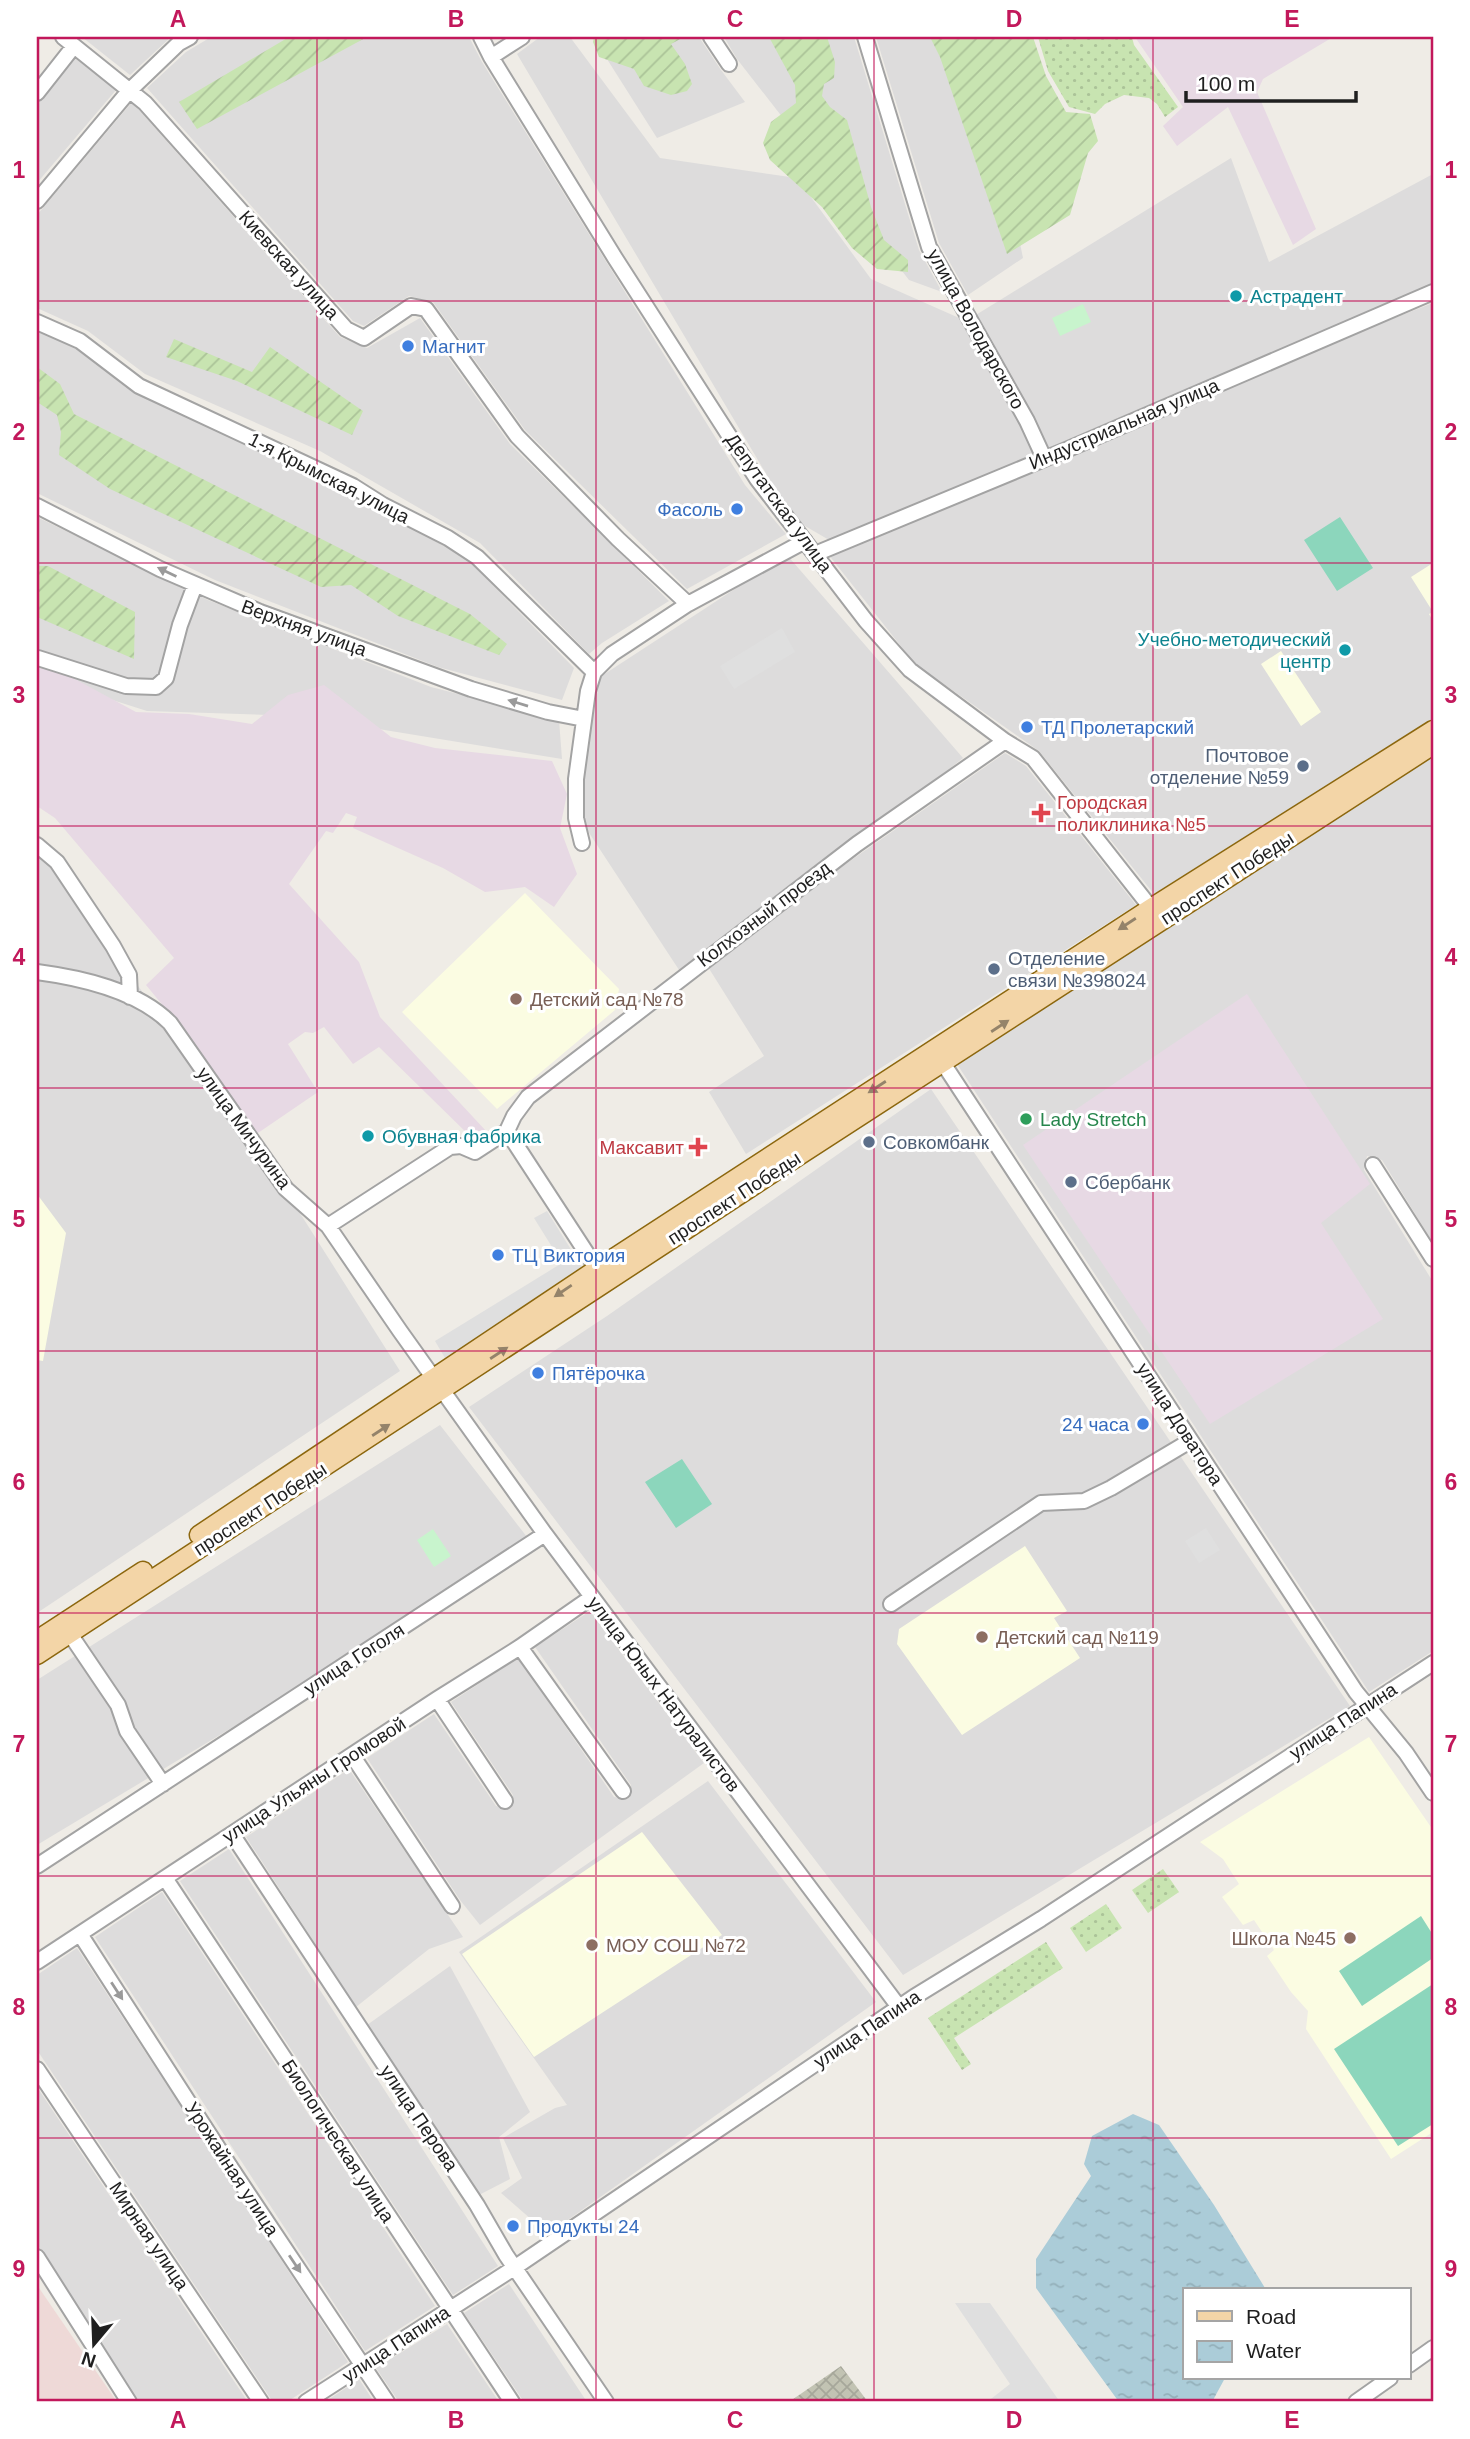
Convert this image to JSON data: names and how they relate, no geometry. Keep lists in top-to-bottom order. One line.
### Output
{"streets":{"main road":["проспект Победы"],"street":["Киевская улица","улица Володарского","Индустриальная улица","1-я Крымская улица","Депутатская улица","Верхняя улица","Колхозный проезд","улица Мичурина","улица Доватора","улица Гоголя","улица Юных Натуралистов","улица Папина","улица Ульяны Громовой","улица Перова","Биологическая улица","Урожайная улица","Мирная улица"]},"crossings":[["улица Володарского","Индустриальная улица"],["Индустриальная улица","Депутатская улица"],["Депутатская улица","проспект Победы"],["Депутатская улица","Колхозный проезд"],["проспект Победы","улица Мичурина"],["проспект Победы","улица Доватора"],["проспект Победы","улица Юных Натуралистов"],["Колхозный проезд","улица Мичурина"],["улица Мичурина","улица Юных Натуралистов"],["улица Доватора","улица Папина"],["улица Гоголя","улица Юных Натуралистов"],["улица Юных Натуралистов","улица Папина"],["улица Юных Натуралистов","улица Ульяны Громовой"],["улица Папина","улица Перова"],["улица Папина","Биологическая улица"],["улица Папина","Урожайная улица"],["улица Ульяны Громовой","улица Перова"],["улица Ульяны Громовой","Биологическая улица"],["улица Ульяны Громовой","Урожайная улица"]],"one_way":["Верхняя улица","Урожайная улица"],"places":{"other":["Астрадент","Магнит","Фасоль","Учебно-методический центр","ТД Пролетарский","Почтовое отделение №59","Отделение связи №398024","Детский сад №78","Lady Stretch","Обувная фабрика","Совкомбанк","Сбербанк","ТЦ Виктория","Пятёрочка","24 часа","Детский сад №119","Школа №45","МОУ СОШ №72","Продукты 24"],"health":["Городская поликлиника №5","Максавит"]},"legend":["Road","Water"],"scale_bar":"100 m","north":"bottom","grid":{"columns":["A","B","C","D","E"],"rows":["1","2","3","4","5","6","7","8","9"]}}
